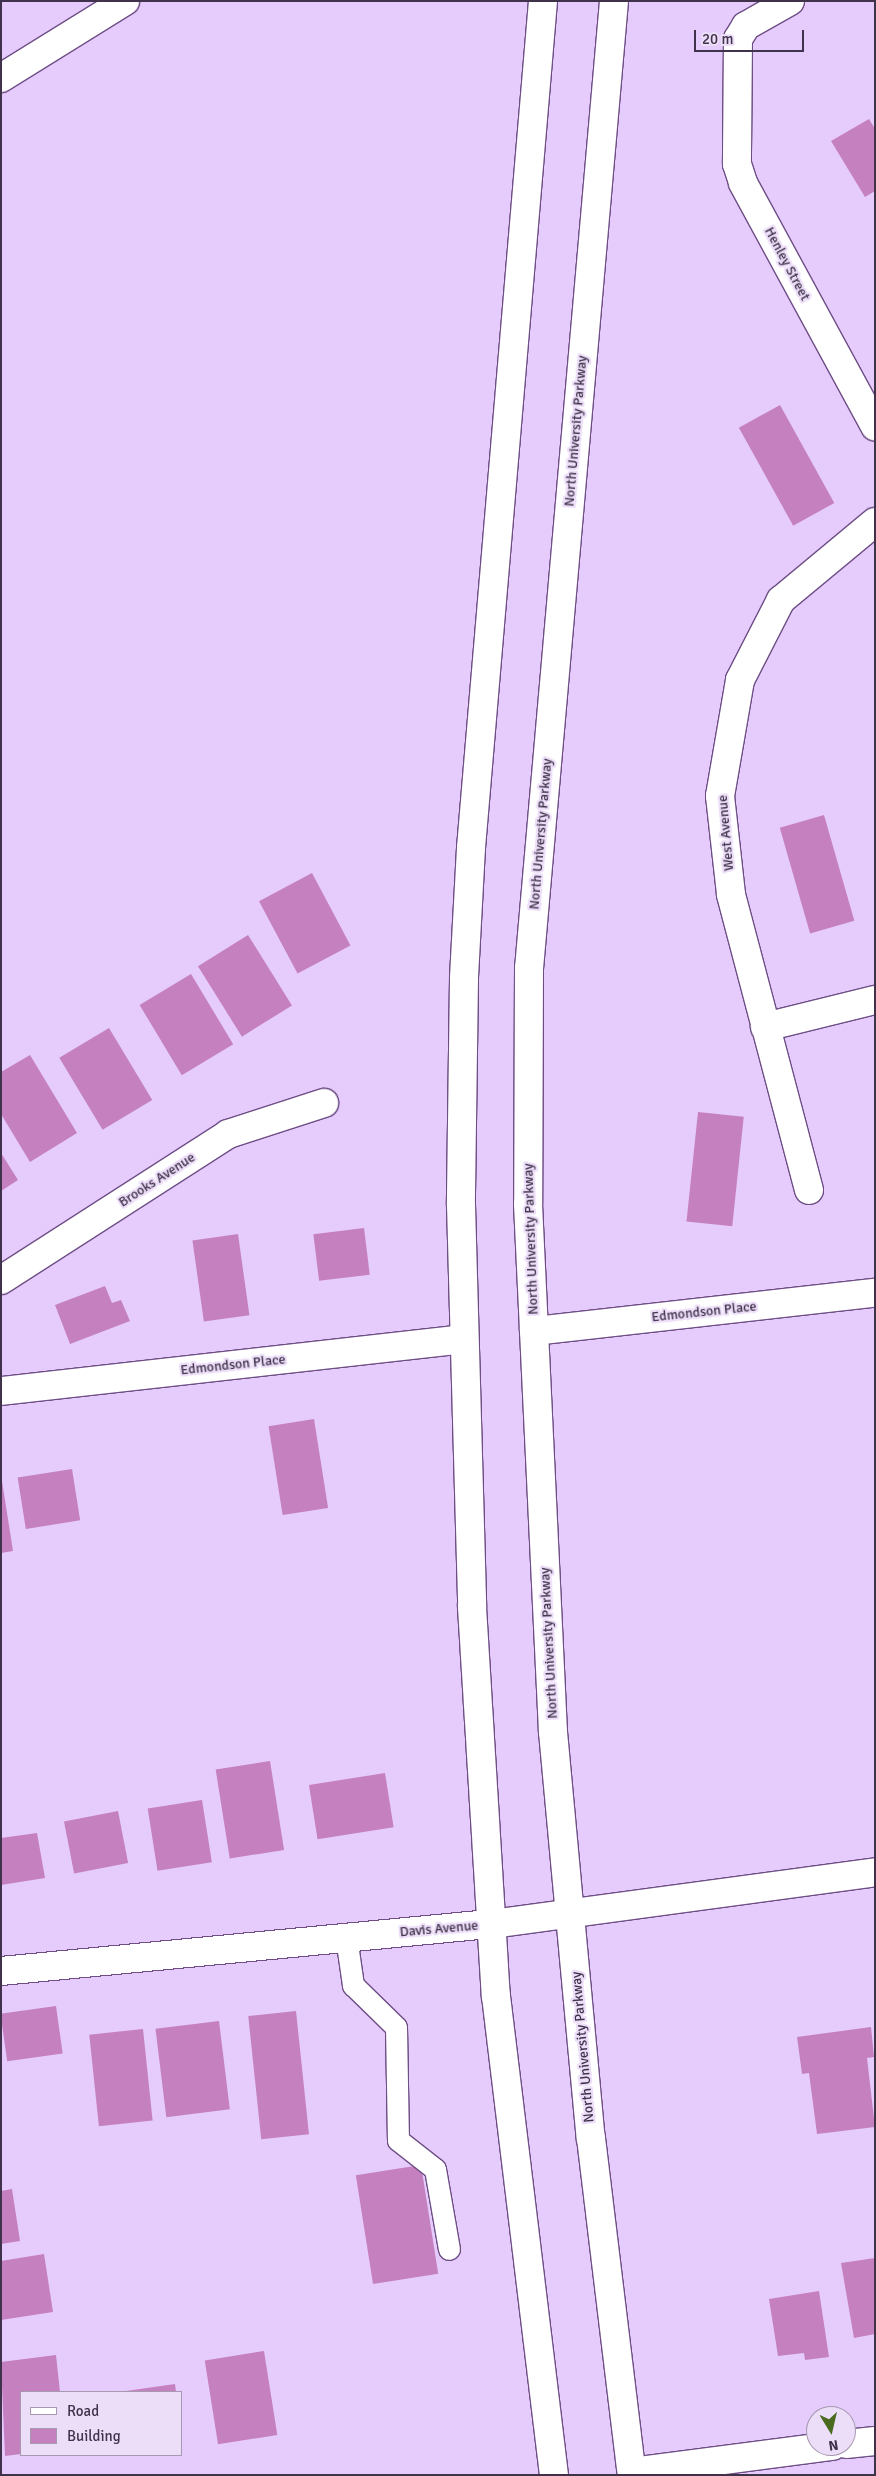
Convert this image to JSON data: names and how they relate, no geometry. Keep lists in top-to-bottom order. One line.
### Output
{"streets":{"main road":["Henley Street","North University Parkway","West Avenue","Brooks Avenue","Edmondson Place","Davis Avenue"]},"crossings":[["North University Parkway","Edmondson Place"],["North University Parkway","Davis Avenue"]],"legend":["Road","Building"],"scale_bar":"20 m","north":"bottom"}
